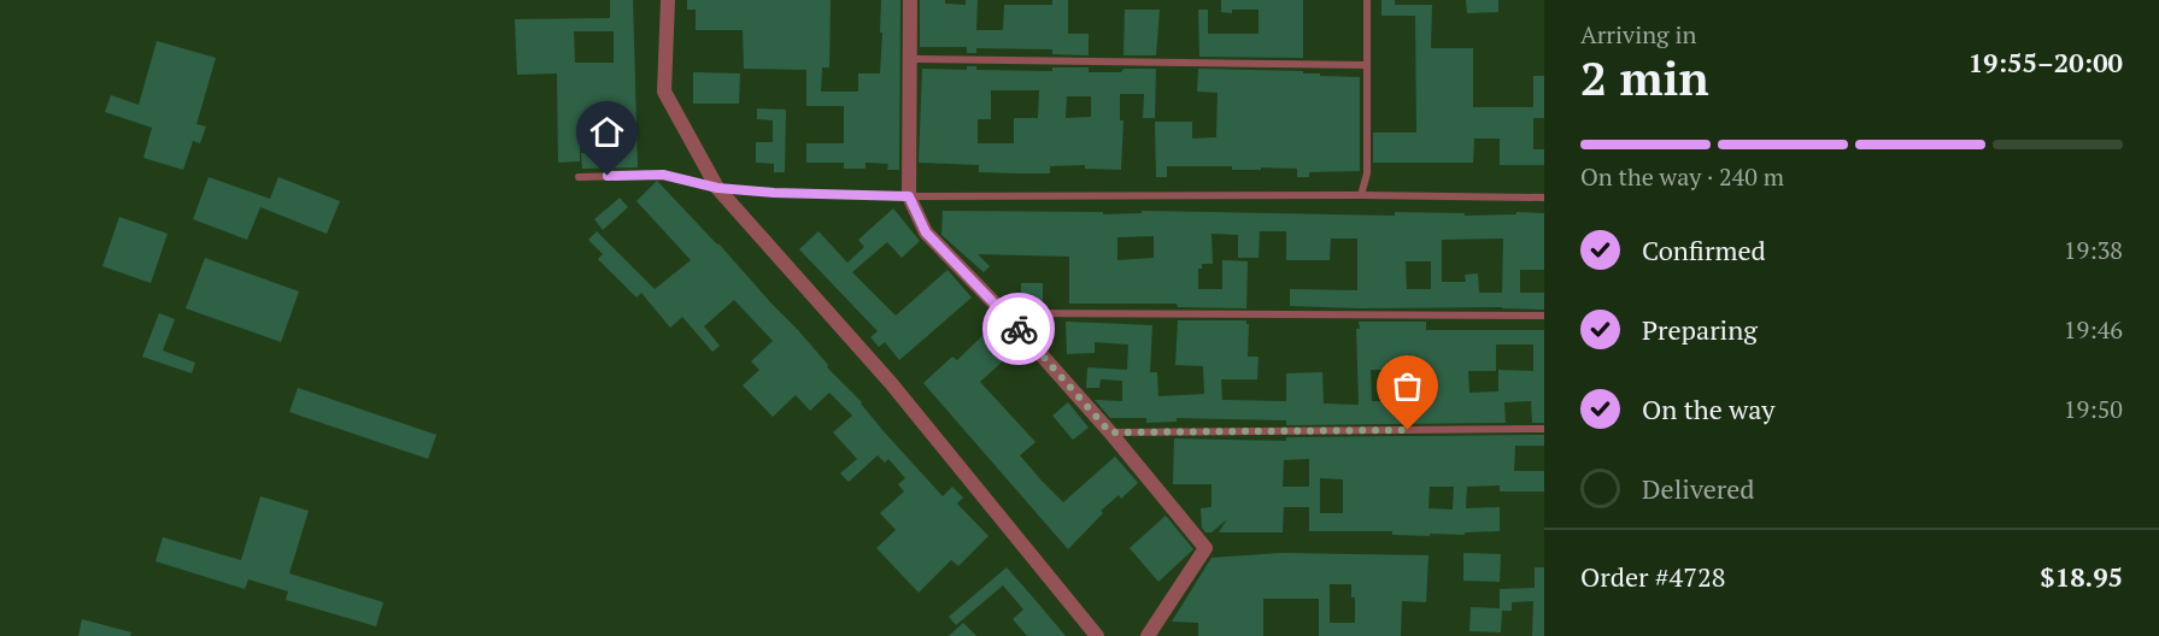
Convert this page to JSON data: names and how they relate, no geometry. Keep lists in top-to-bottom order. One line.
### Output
{"page":{"heading":["2 min","Arriving in","19:55–20:00"],"panel":["Order #4728","$18.95"],"bar":"On the way · 240 m","list":[["Confirmed","19:38"],["Preparing","19:46"],["On the way","19:50"],"Delivered"]}}
